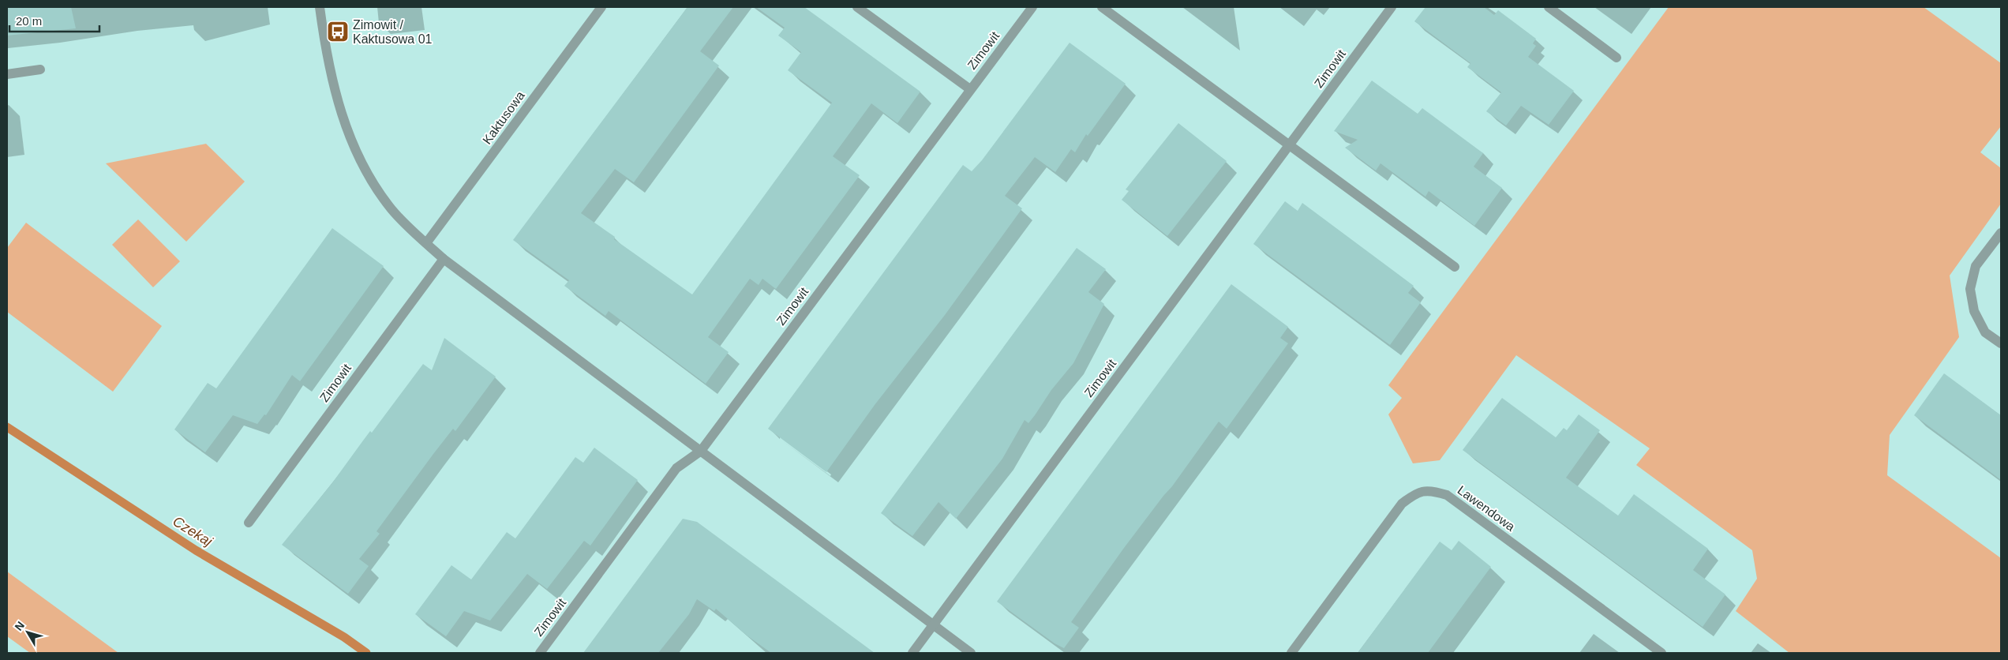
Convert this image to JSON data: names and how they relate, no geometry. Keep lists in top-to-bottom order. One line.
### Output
{"streets":{"street":["Zimowit","Kaktusowa","Lawendowa"]},"water":["Czekaj"],"places":{"bus stop":["Zimowit / Kaktusowa 01"]},"scale_bar":"20 m","north":"top left"}
